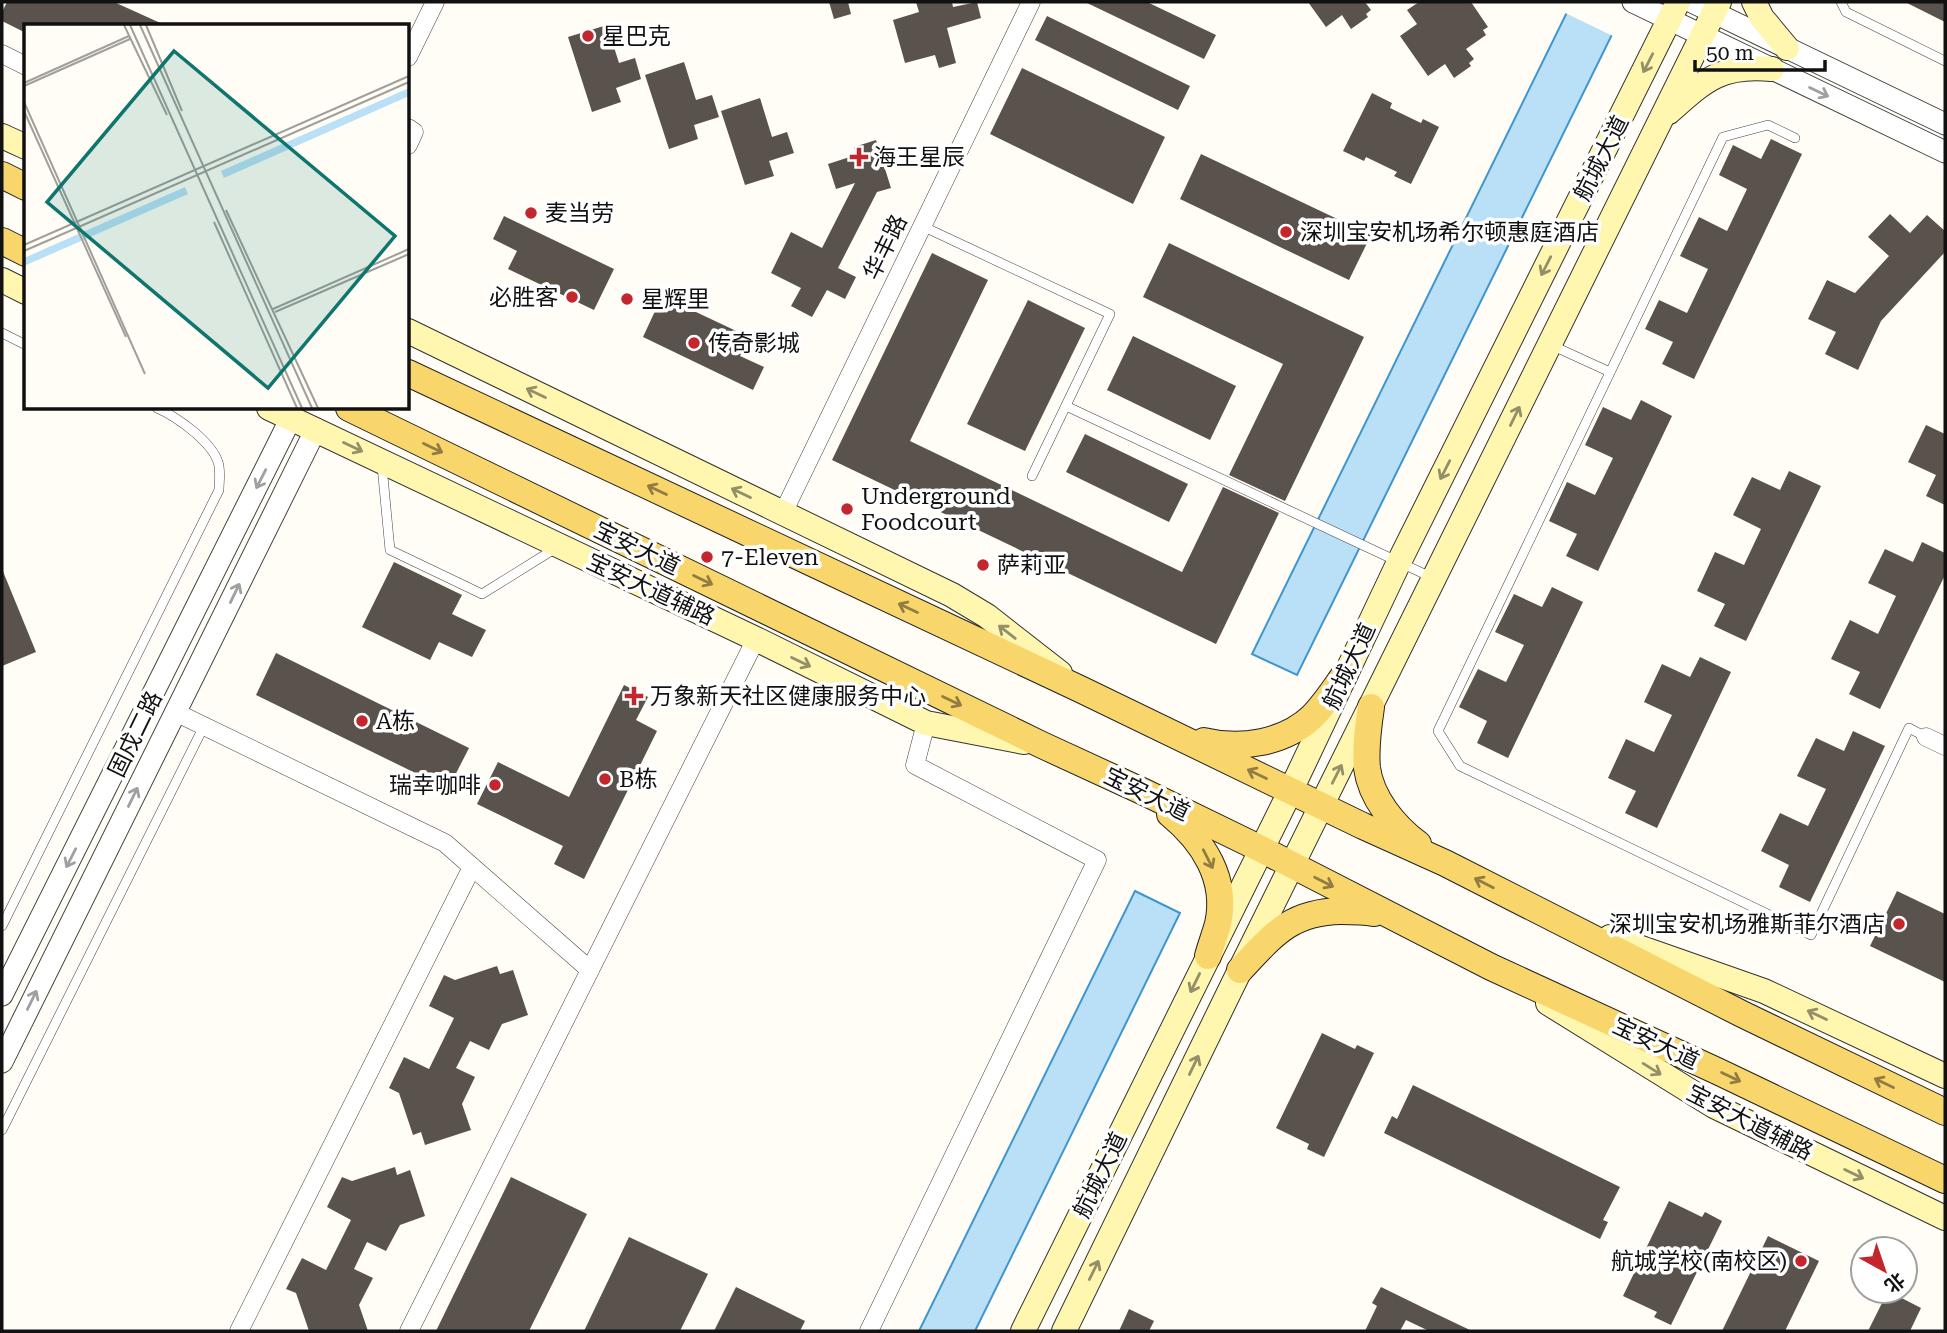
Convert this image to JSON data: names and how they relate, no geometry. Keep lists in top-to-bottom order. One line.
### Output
{"streets":{"main road":["航城大道","宝安大道","宝安大道辅路"],"street":["华丰路","固戍二路"]},"crossings":[["航城大道","宝安大道"],["宝安大道","宝安大道辅路"],["宝安大道辅路","固戍二路"]],"places":{"other":["星巴克","麦当劳","深圳宝安机场希尔顿惠庭酒店","必胜客","星辉里","传奇影城","Underground Foodcourt","7-Eleven","萨莉亚","A栋","B栋","瑞幸咖啡","深圳宝安机场雅斯菲尔酒店","航城学校(南校区)"],"health":["海王星辰","万象新天社区健康服务中心"]},"scale_bar":"50 m","north":"bottom right"}
